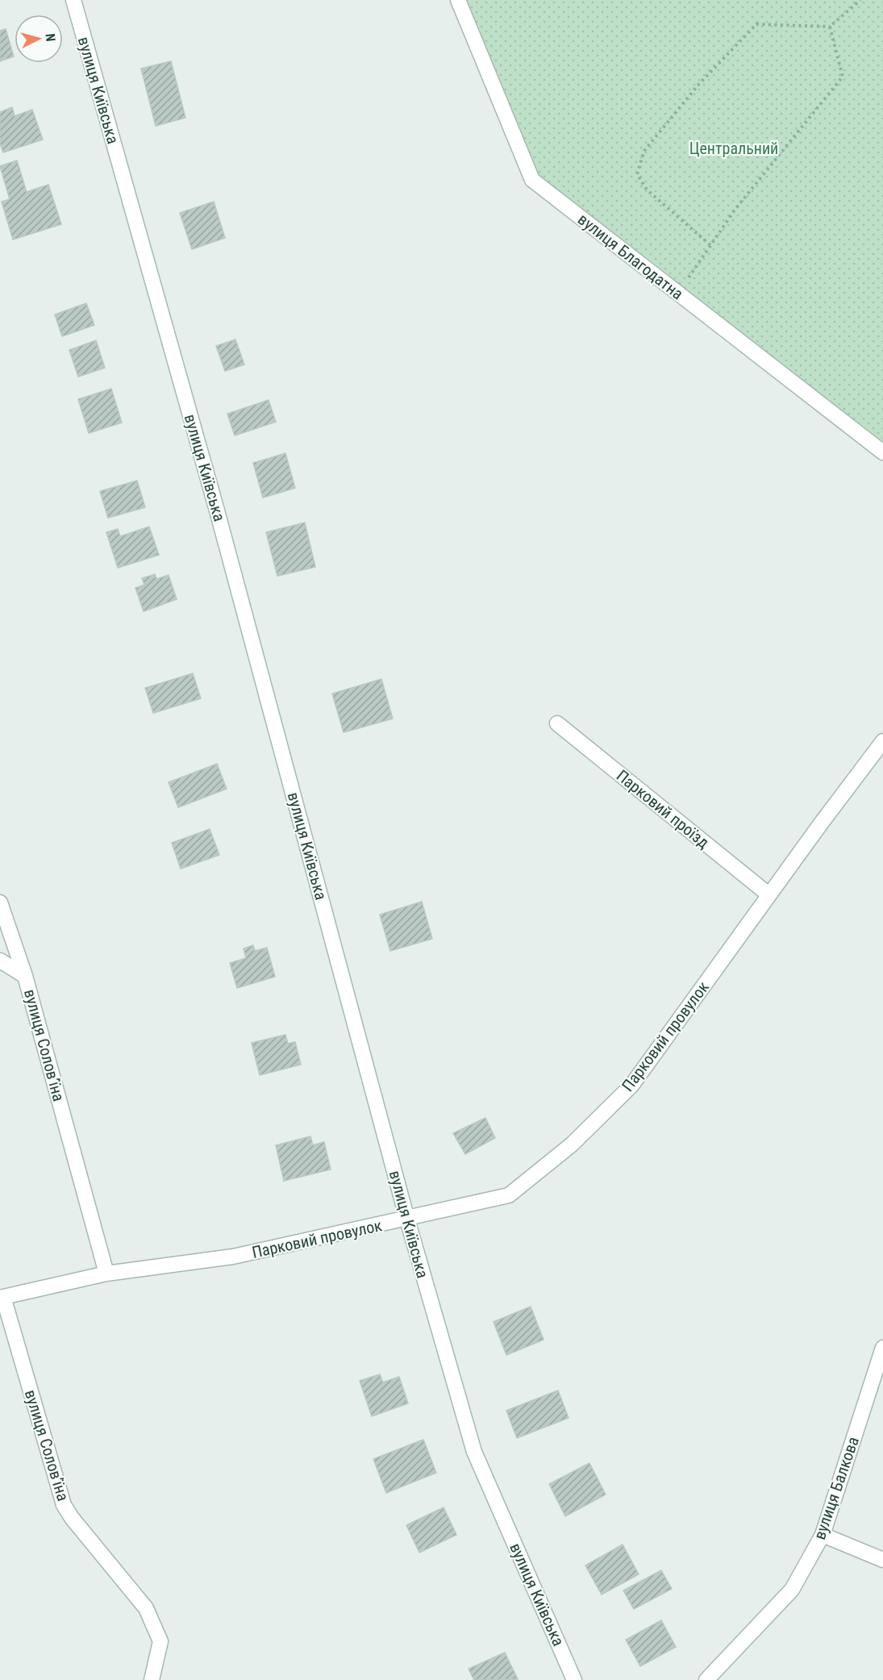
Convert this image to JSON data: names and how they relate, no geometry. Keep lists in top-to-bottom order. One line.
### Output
{"streets":{"street":["вулиця Київська","вулиця Благодатна","Парковий проїзд","Парковий провулок","вулиця Соловʼїна","вулиця Балкова"]},"crossings":[["вулиця Київська","Парковий провулок"],["Парковий проїзд","Парковий провулок"],["Парковий провулок","вулиця Соловʼїна"]],"parks":["Центральний"],"north":"right"}
